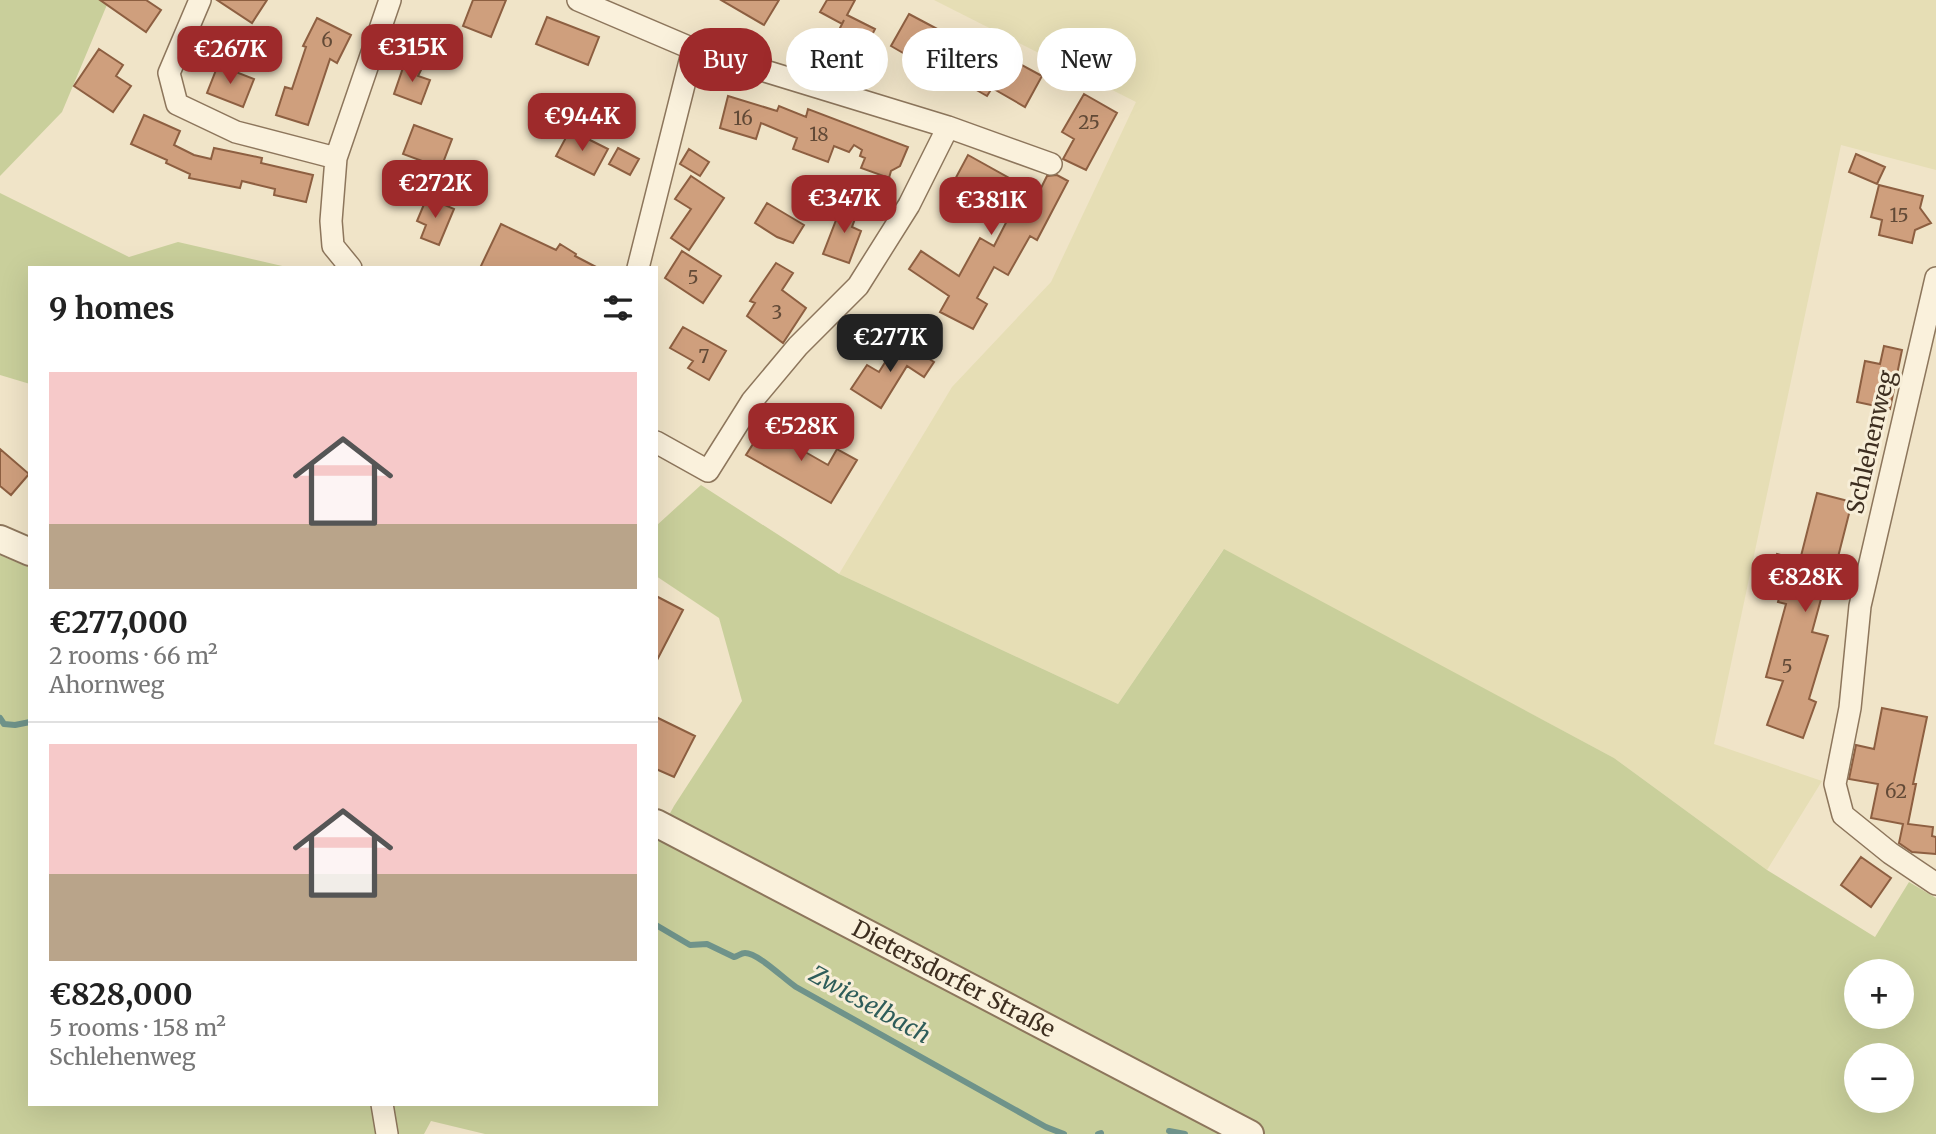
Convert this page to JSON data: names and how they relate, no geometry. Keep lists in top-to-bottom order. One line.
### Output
{"streets":{"street":["Schlehenweg","Dietersdorfer Straße"]},"water":["Zwieselbach"],"house_numbers":["6","16","25","18","15","5","3","7","5","62"],"page":{"price":["€315K","€267K","€944K","€272K","€347K","€381K","€277K","€528K","€828K"],"chip":["Buy","Rent","Filters","New"],"heading":"9 homes","list":[{"name":"€277,000","note":"2 rooms · 66 m² · Ahornweg"},{"name":"€828,000","note":"5 rooms · 158 m² · Schlehenweg"}],"map_buttons":["+","−"]}}
